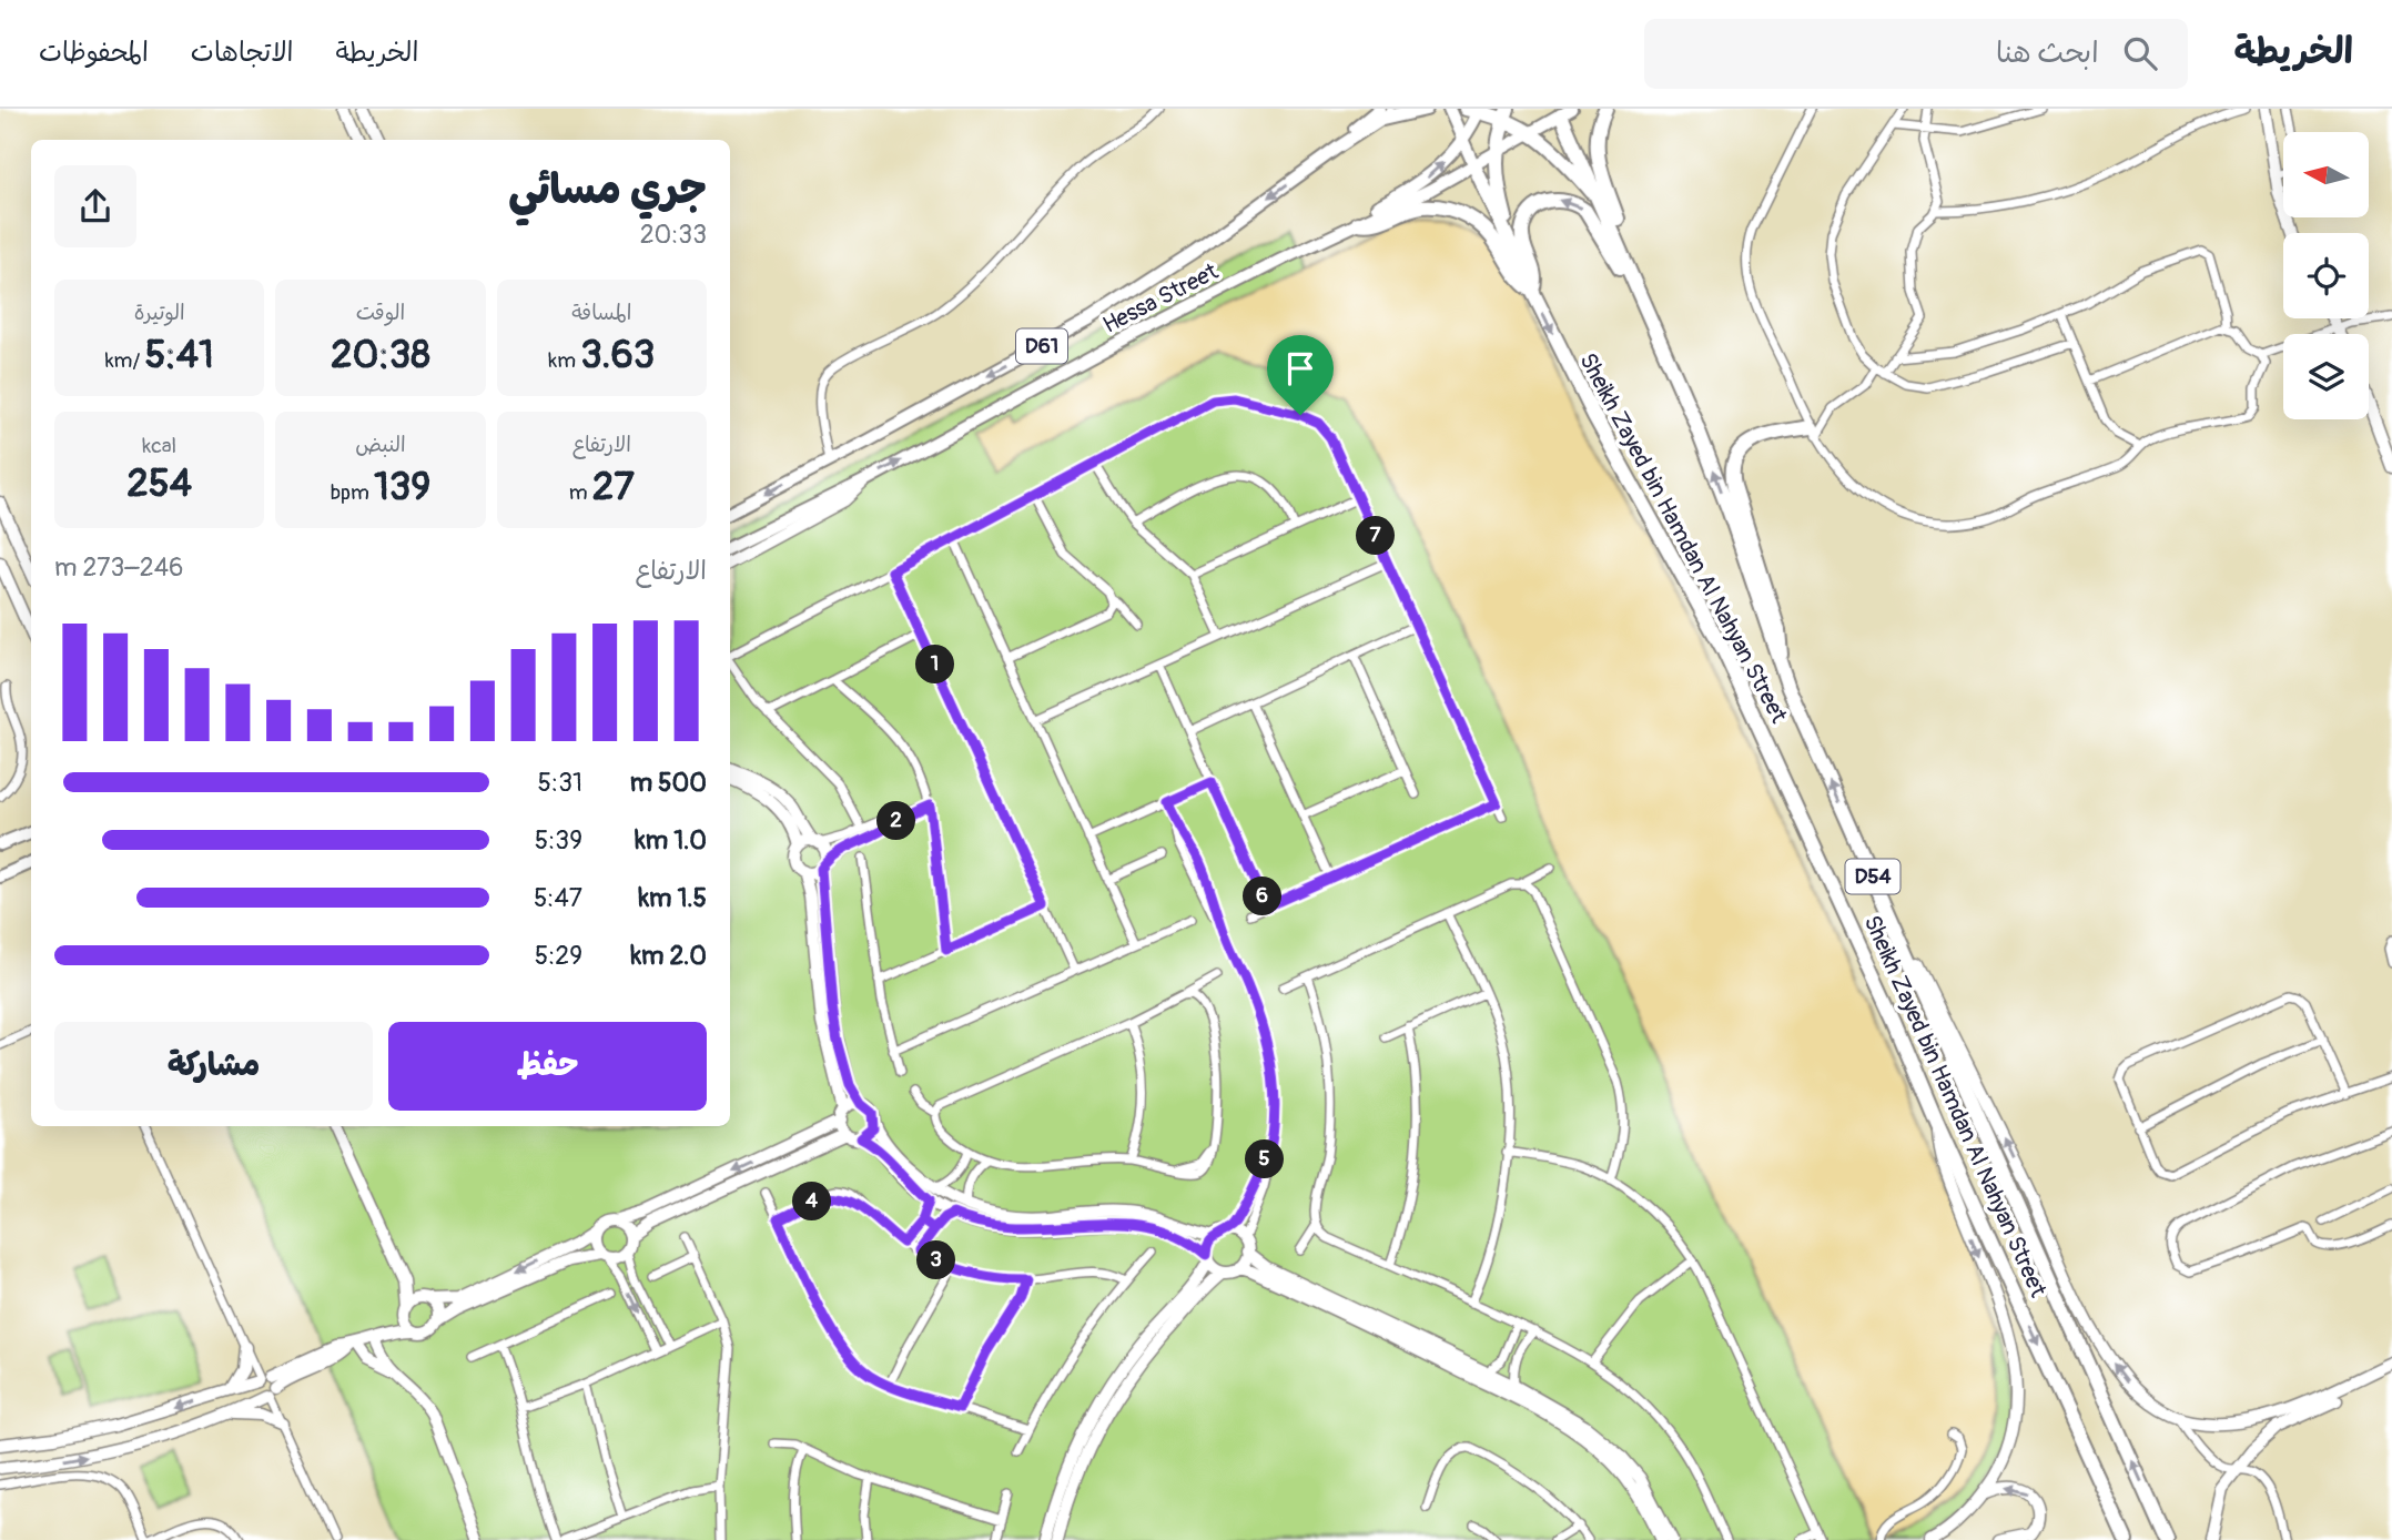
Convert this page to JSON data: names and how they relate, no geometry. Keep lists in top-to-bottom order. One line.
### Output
{"streets":{"highway":["Sheikh Zayed bin Hamdan Al Nahyan Street","D54"],"main road":["Hessa Street","D61"]},"crossings":[["Hessa Street","Sheikh Zayed bin Hamdan Al Nahyan Street"]],"north":"left","page":{"header":"الخريطة","search":"ابحث هنا","nav":["الخريطة","الاتجاهات","المحفوظات"],"heading":["جري مسائي","20:33"],"stats":[["المسافة","3.63 km"],["الوقت","20:38"],["الوتيرة","5:41 /km"],["الارتفاع","27 m"],["النبض","139 bpm"],["kcal","254"]],"pins":["7","1","2","6","5","4","3"],"chart":["الارتفاع","246–273 m"],"list":[{"name":"500 m","note":"5:31"},{"name":"1.0 km","note":"5:39"},{"name":"1.5 km","note":"5:47"},{"name":"2.0 km","note":"5:29"}],"buttons":["حفظ","مشاركة"]}}
